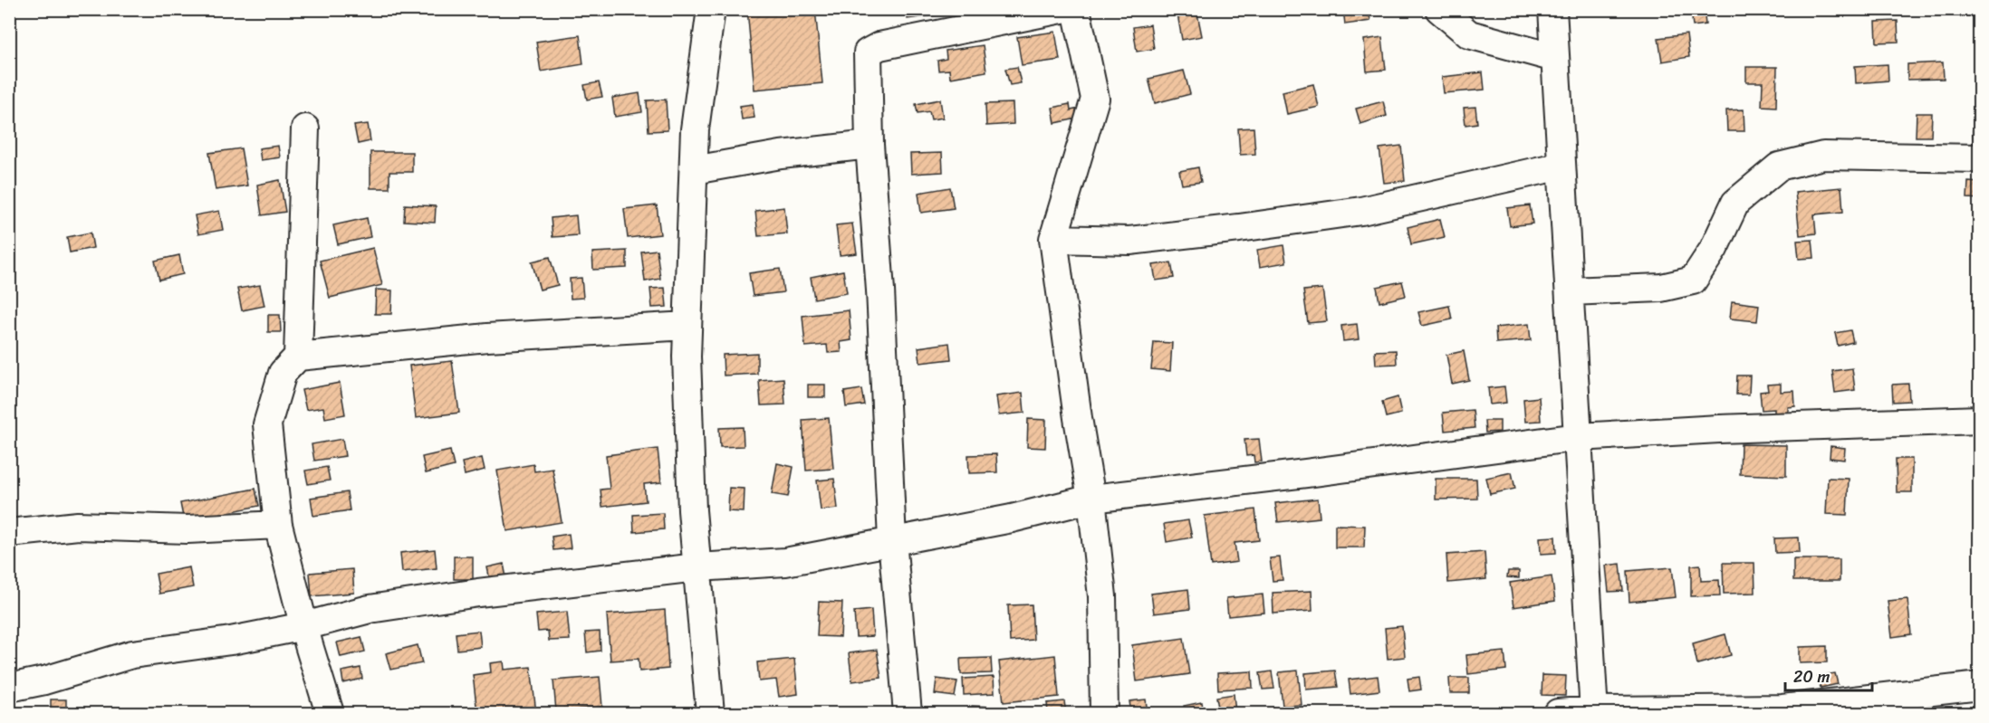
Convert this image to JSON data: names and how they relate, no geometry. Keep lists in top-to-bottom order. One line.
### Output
{"scale_bar":"20 m"}
